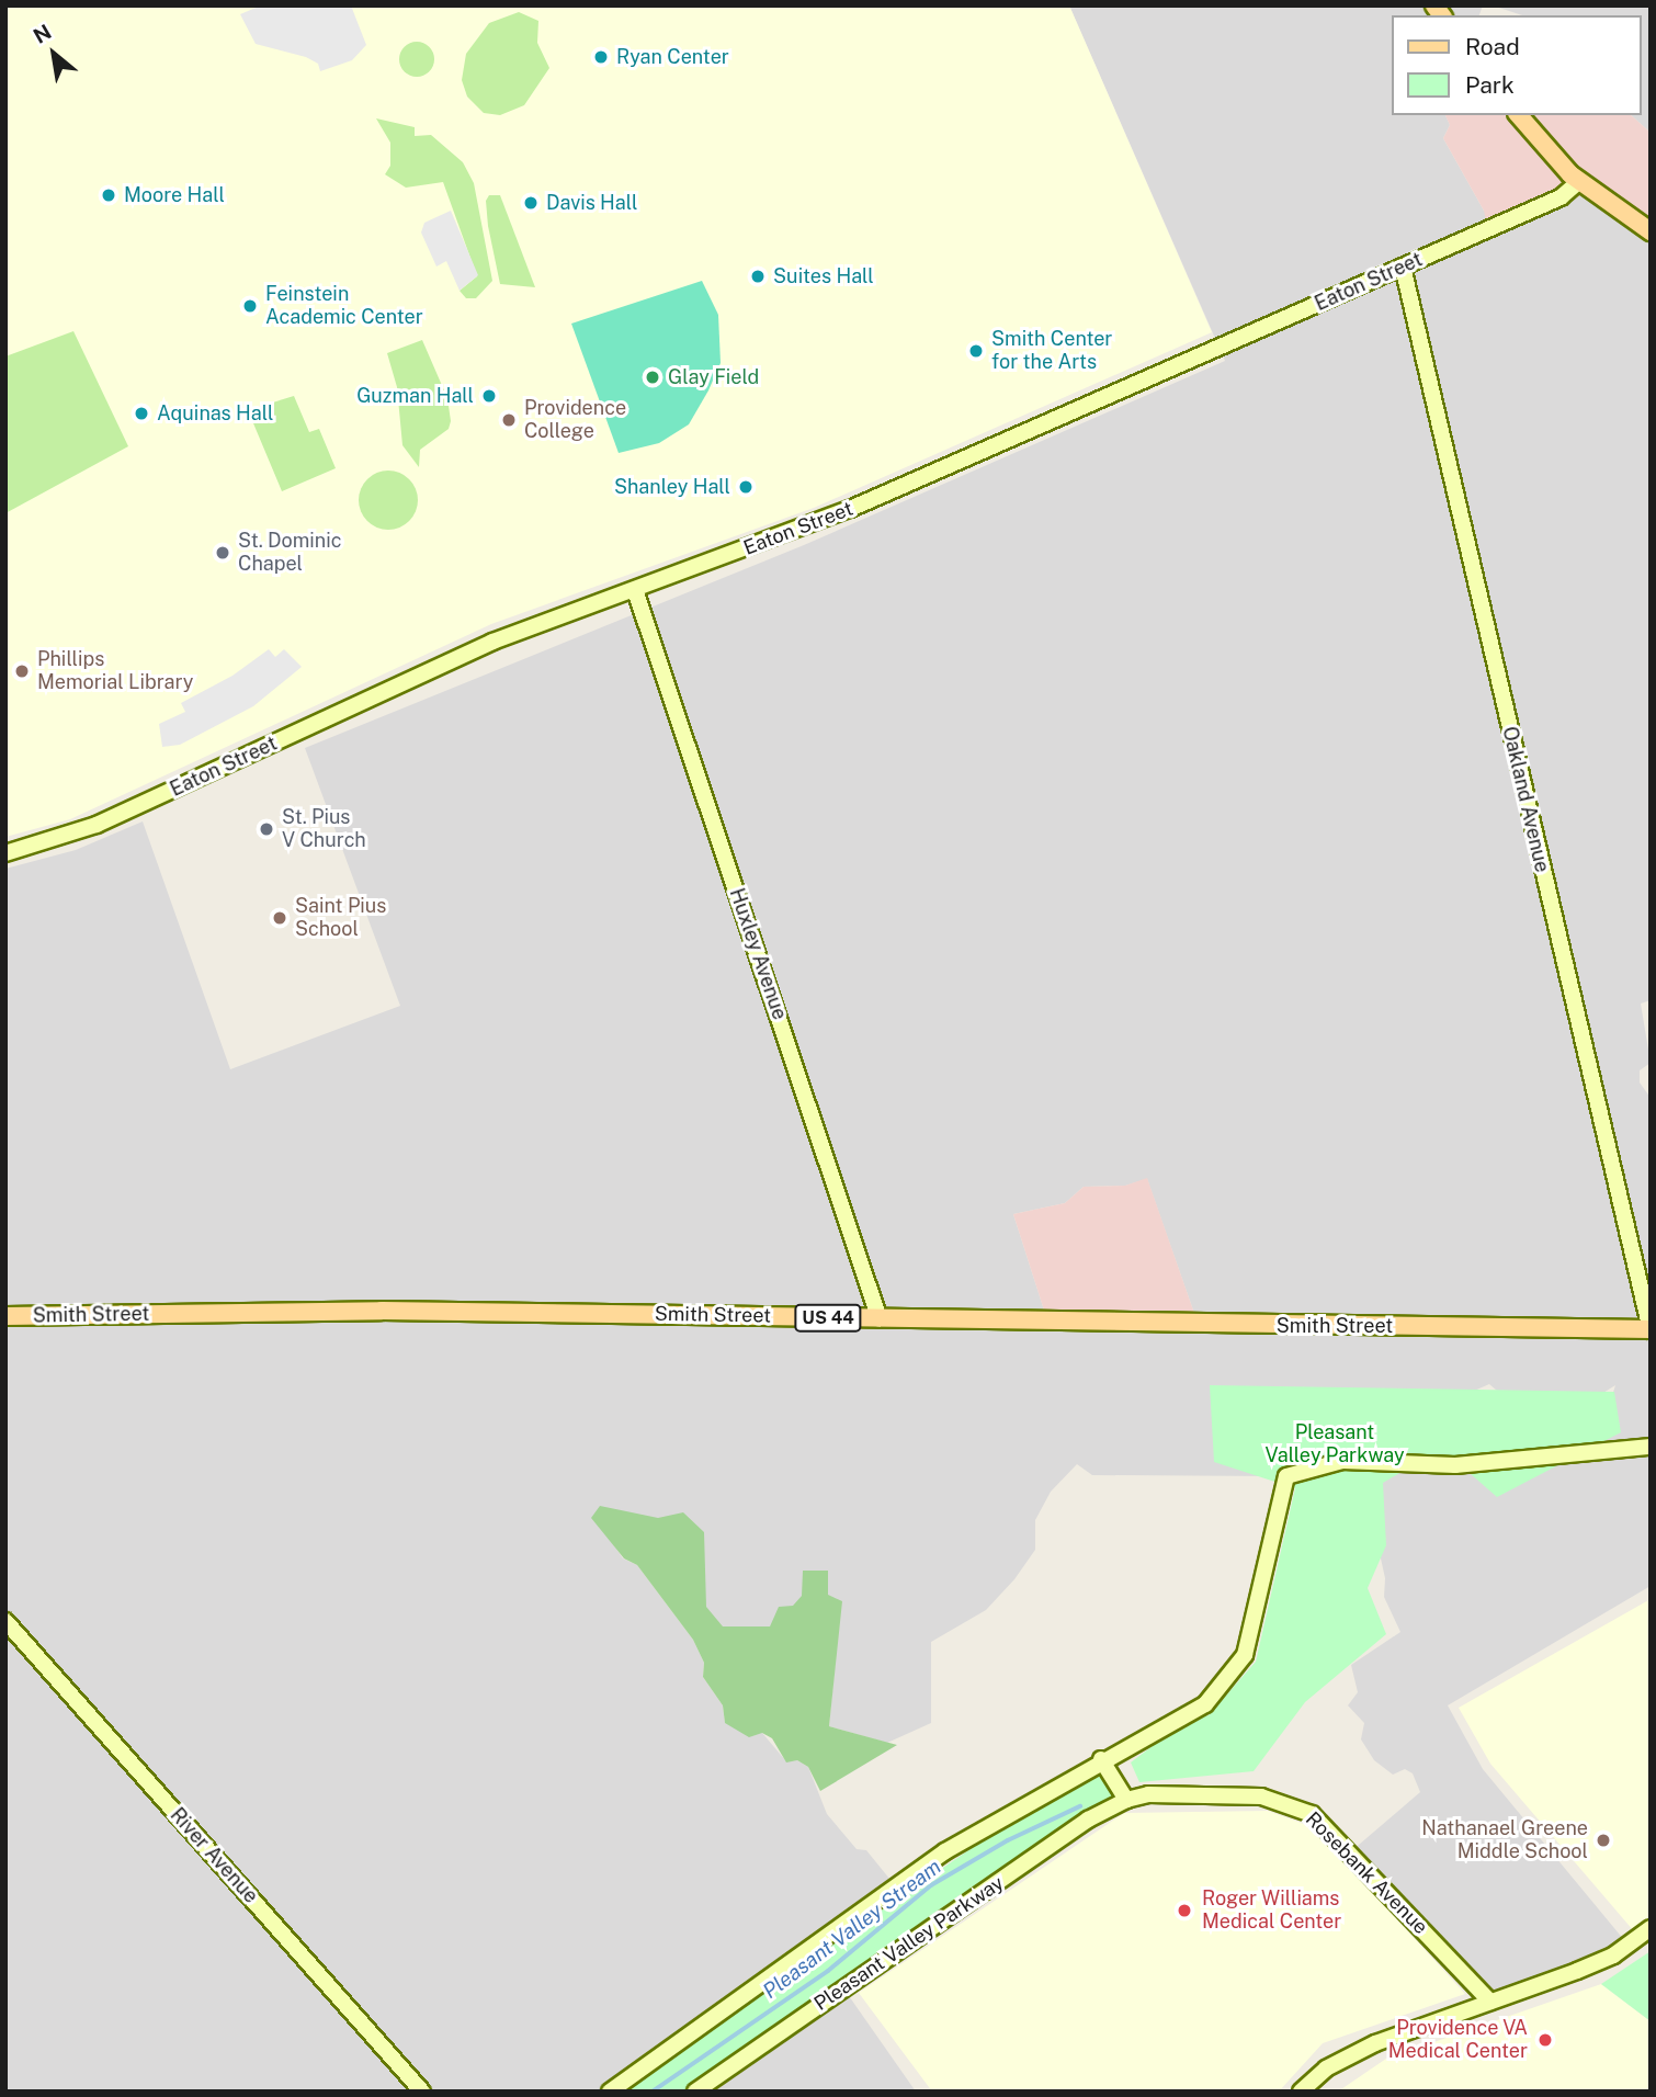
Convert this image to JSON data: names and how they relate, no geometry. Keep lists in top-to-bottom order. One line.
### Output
{"streets":{"main road":["Smith Street","US 44"],"street":["Eaton Street","Oakland Avenue","Huxley Avenue","River Avenue","Rosebank Avenue","Pleasant Valley Parkway"]},"crossings":[["Eaton Street","Oakland Avenue"],["Eaton Street","Huxley Avenue"],["Oakland Avenue","Smith Street"],["Huxley Avenue","Smith Street"],["Rosebank Avenue","Pleasant Valley Parkway"]],"water":["Pleasant Valley Stream"],"parks":["Pleasant Valley Parkway"],"places":["Ryan Center","Moore Hall","Davis Hall","Suites Hall","Feinstein Academic Center","Smith Center for the Arts","Glay Field","Guzman Hall","Aquinas Hall","Providence College","Shanley Hall","St. Dominic Chapel","Phillips Memorial Library","St. Pius V Church","Saint Pius School","Nathanael Greene Middle School","Roger Williams Medical Center","Providence VA Medical Center"],"legend":["Road","Park"],"north":"top left"}
